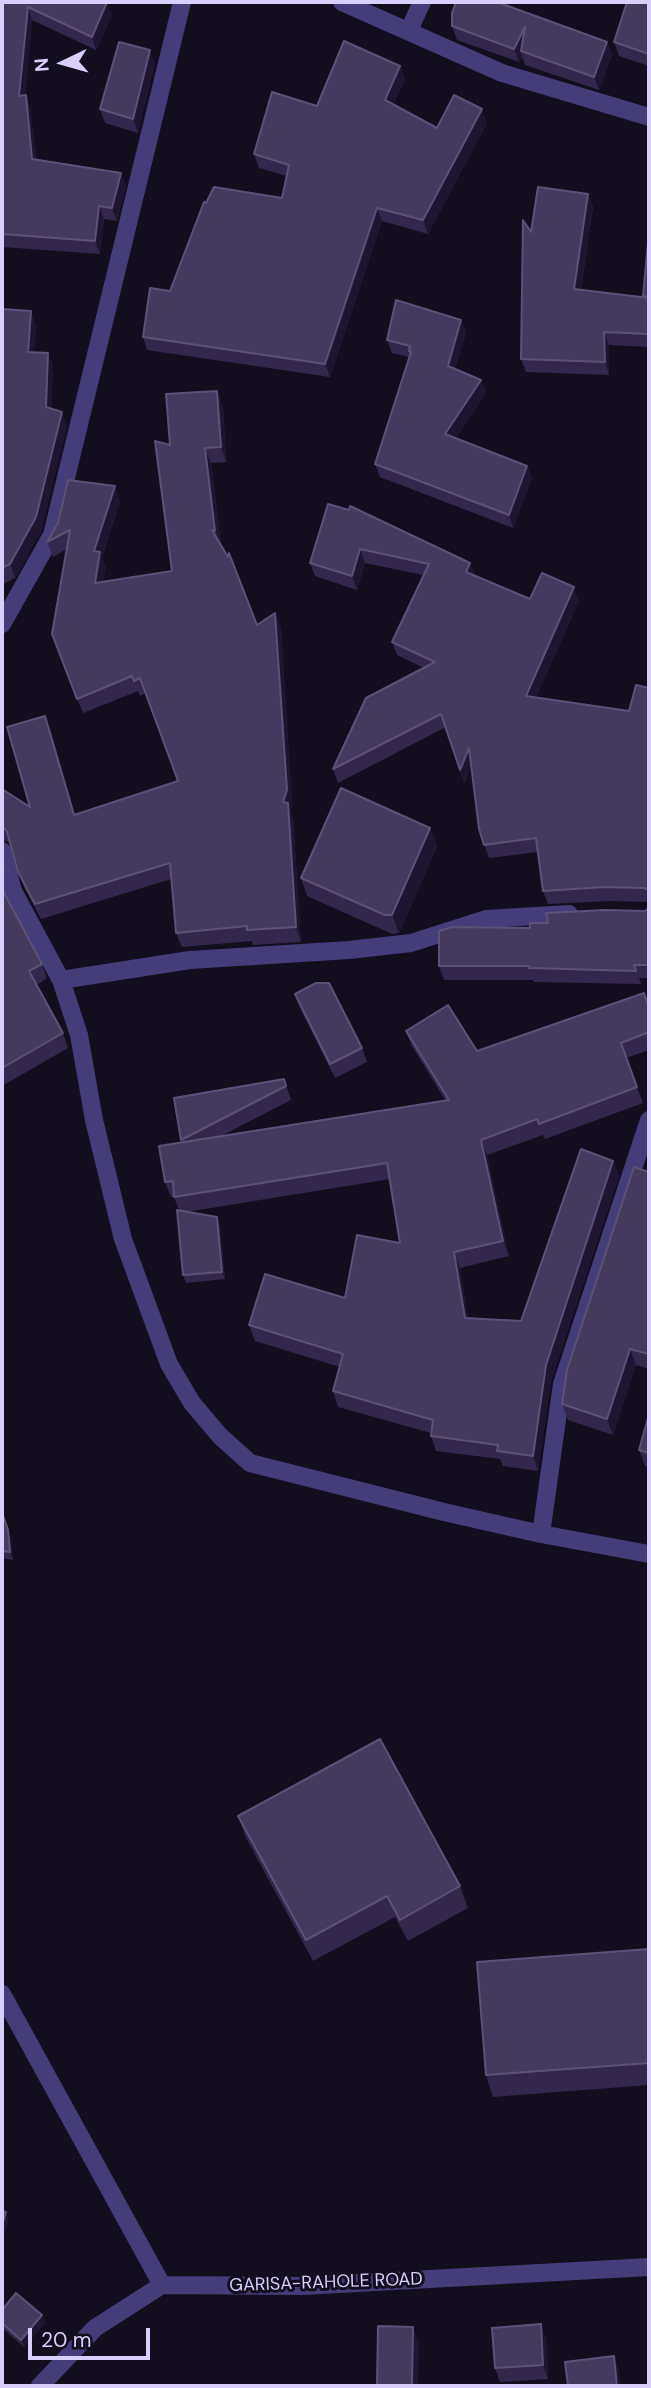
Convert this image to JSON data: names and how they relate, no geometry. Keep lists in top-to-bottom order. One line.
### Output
{"streets":{"street":["GARISA-RAHOLE ROAD"]},"scale_bar":"20 m","north":"left"}
